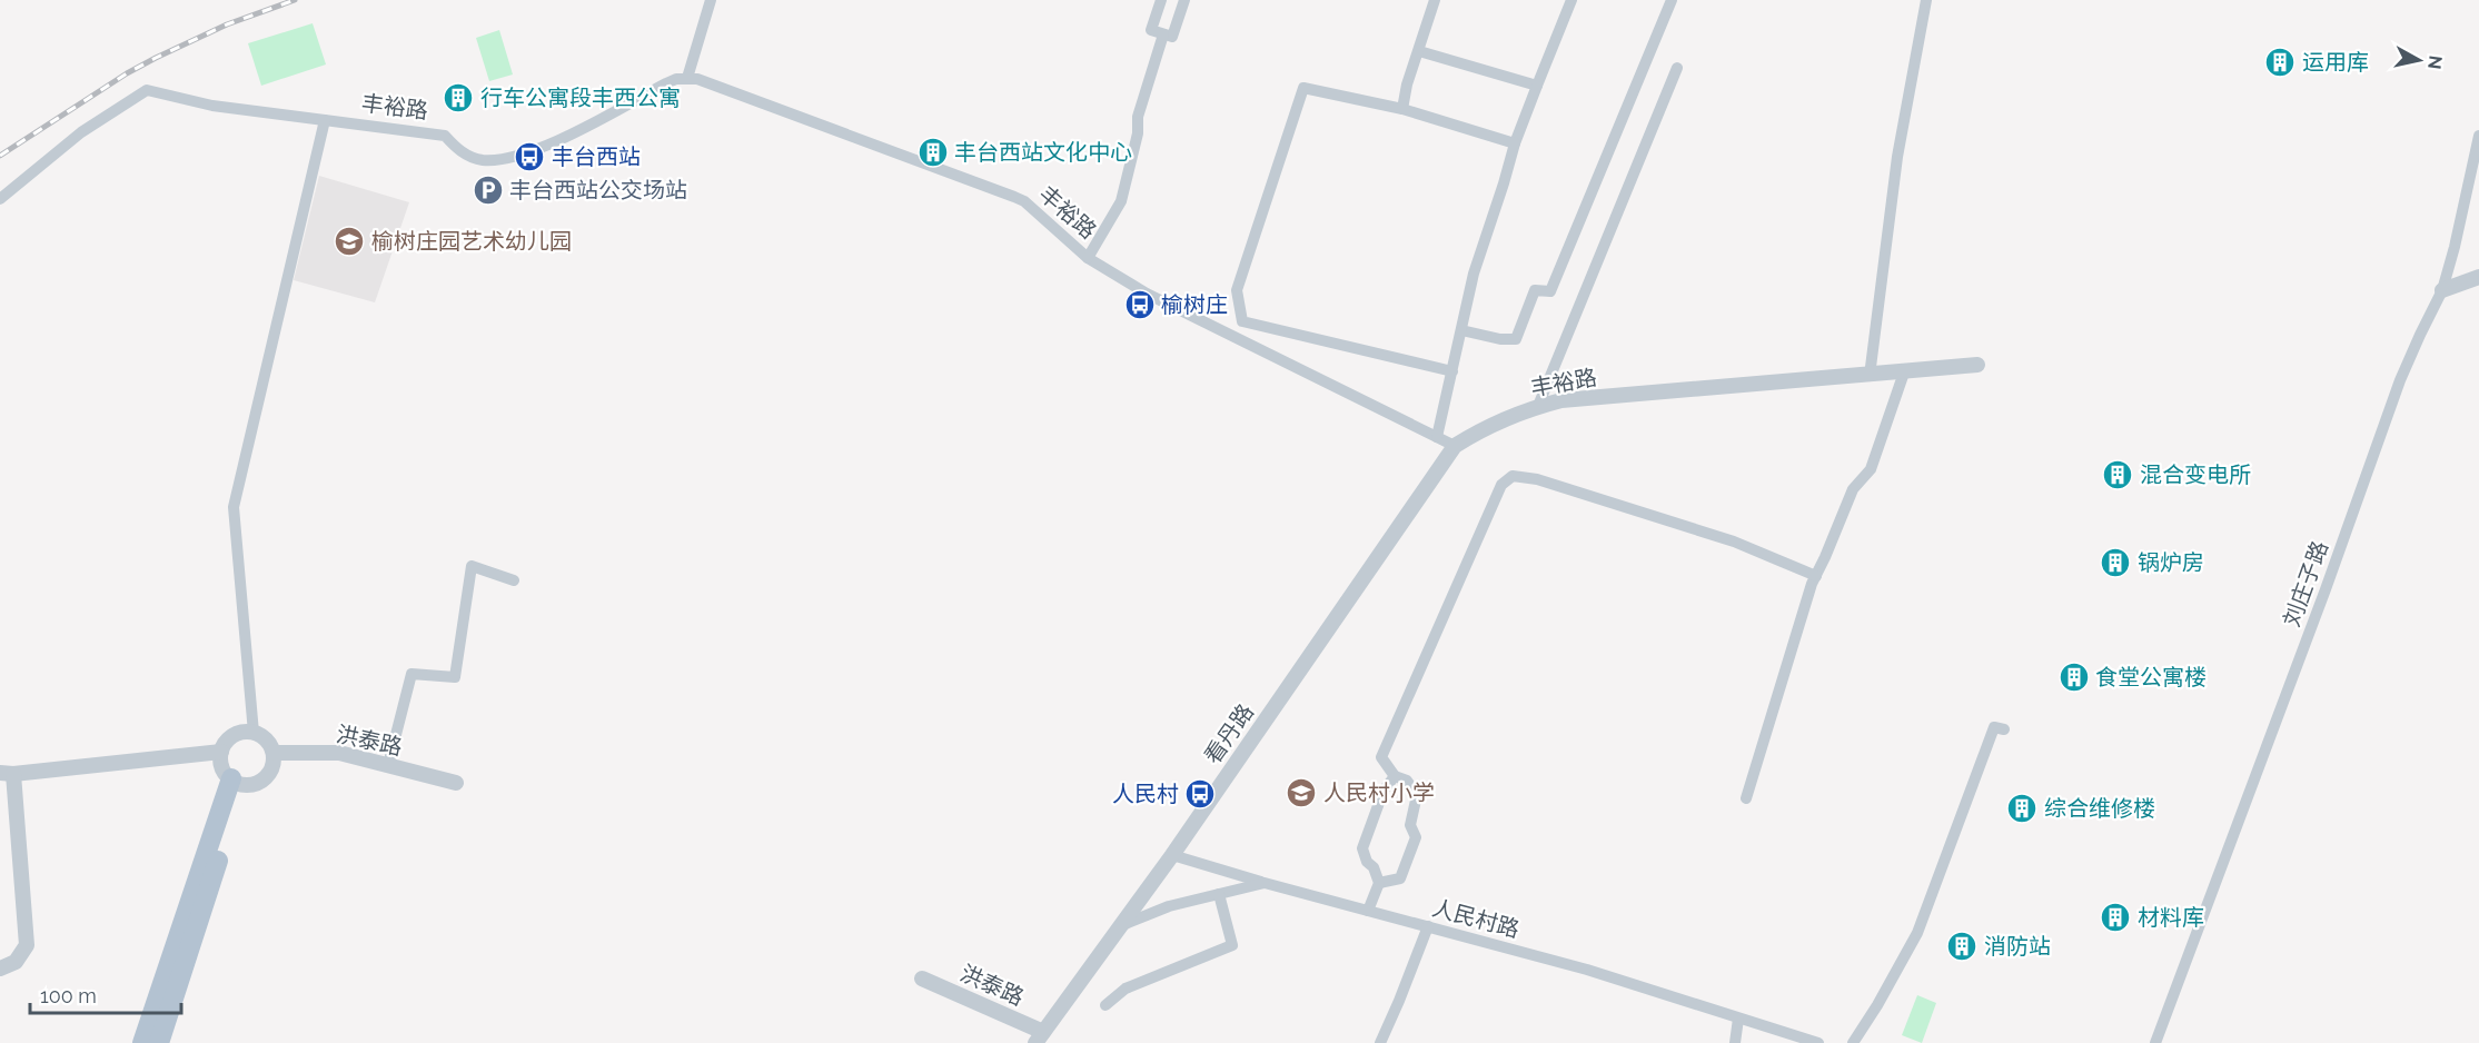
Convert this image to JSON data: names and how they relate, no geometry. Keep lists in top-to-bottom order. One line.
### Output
{"streets":{"street":["丰裕路","刘庄子路","看丹路","洪泰路","人民村路"]},"crossings":[["丰裕路","看丹路"],["看丹路","洪泰路"],["看丹路","人民村路"]],"places":{"building":["运用库","行车公寓段丰西公寓","丰台西站文化中心","混合变电所","锅炉房","食堂公寓楼","综合维修楼","材料库","消防站"],"bus stop":["丰台西站","榆树庄","人民村"],"parking":["丰台西站公交场站"],"school or university":["榆树庄园艺术幼儿园","人民村小学"]},"scale_bar":"100 m","north":"right"}
